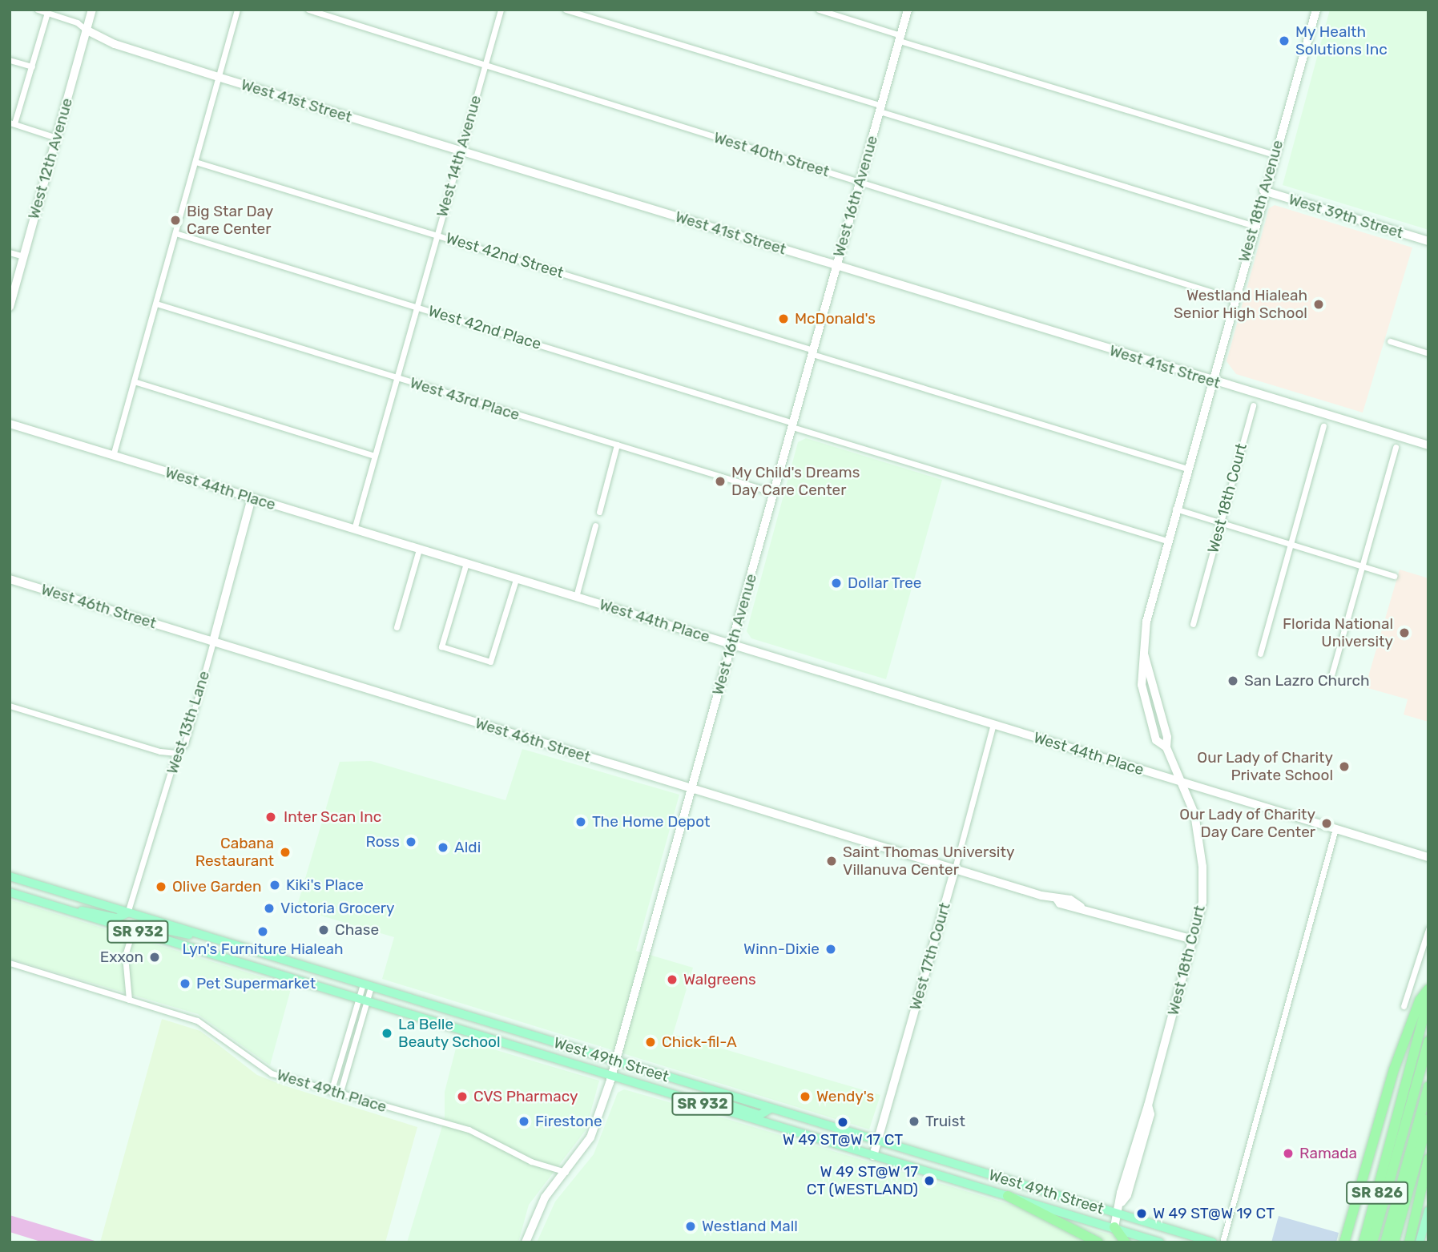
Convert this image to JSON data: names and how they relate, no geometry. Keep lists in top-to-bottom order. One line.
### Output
{"streets":{"highway":["SR 826"],"main road":["SR 932","West 49th Street"],"street":["West 41st Street","West 40th Street","West 14th Avenue","West 12th Avenue","West 16th Avenue","West 18th Avenue","West 39th Street","West 42nd Street","West 42nd Place","West 43rd Place","West 44th Place","West 18th Court","West 46th Street","West 13th Lane","West 17th Court","West 49th Place"]},"crossings":[["West 41st Street","West 14th Avenue"],["West 41st Street","West 12th Avenue"],["West 41st Street","West 16th Avenue"],["West 41st Street","West 18th Avenue"],["West 40th Street","West 14th Avenue"],["West 40th Street","West 16th Avenue"],["West 40th Street","West 18th Avenue"],["West 14th Avenue","West 42nd Street"],["West 14th Avenue","West 42nd Place"],["West 14th Avenue","West 43rd Place"],["West 14th Avenue","West 44th Place"],["West 16th Avenue","West 42nd Street"],["West 16th Avenue","West 42nd Place"],["West 16th Avenue","West 43rd Place"],["West 16th Avenue","West 44th Place"],["West 16th Avenue","West 46th Street"],["West 16th Avenue","West 49th Street"],["West 16th Avenue","West 49th Place"],["West 18th Avenue","West 39th Street"],["West 18th Avenue","West 42nd Street"],["West 18th Avenue","West 42nd Place"],["West 18th Avenue","West 44th Place"],["West 18th Avenue","West 18th Court"],["West 44th Place","West 18th Court"],["West 44th Place","West 13th Lane"],["West 44th Place","West 17th Court"],["West 18th Court","West 46th Street"],["West 18th Court","West 49th Street"],["West 46th Street","West 13th Lane"],["West 46th Street","West 17th Court"],["West 13th Lane","West 49th Street"],["West 17th Court","West 49th Street"]],"places":["My Health Solutions Inc","Big Star Day Care Center","Westland Hialeah Senior High School","McDonald's","My Child's Dreams Day Care Center","Dollar Tree","Florida National University","San Lazro Church","Our Lady of Charity Private School","Inter Scan Inc","The Home Depot","Our Lady of Charity Day Care Center","Ross","Aldi","Cabana Restaurant","Saint Thomas University Villanuva Center","Kiki's Place","Olive Garden","Victoria Grocery","Chase","Lyn's Furniture Hialeah","Winn-Dixie","Exxon","Walgreens","Pet Supermarket","La Belle Beauty School","Chick-fil-A","CVS Pharmacy","Wendy's","Firestone","Truist","W 49 ST@W 17 CT","Ramada","W 49 ST@W 17 CT (WESTLAND)","W 49 ST@W 19 CT","Westland Mall"]}
